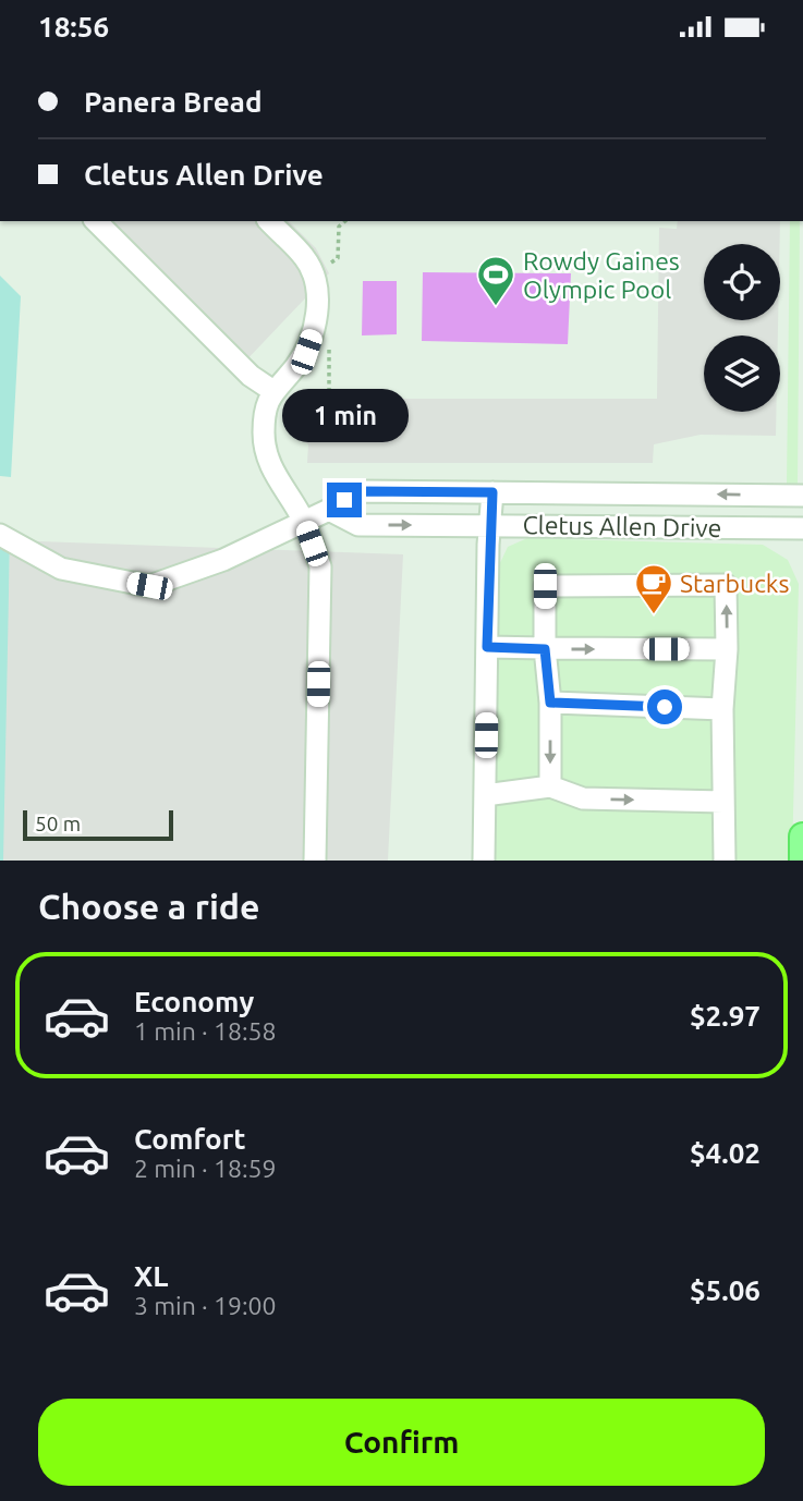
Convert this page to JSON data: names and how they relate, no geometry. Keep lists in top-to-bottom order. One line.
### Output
{"streets":{"street":["Cletus Allen Drive"]},"places":{"sports":["Rowdy Gaines Olympic Pool"],"cafe":["Starbucks"]},"scale_bar":"50 m","page":{"status":"18:56","banner":["Panera Bread","Cletus Allen Drive"],"bubble":"1 min","scale":"50 m","heading":"Choose a ride","list":[{"name":"Economy","note":"1 min · 18:58","value":"$2.97"},{"name":"Comfort","note":"2 min · 18:59","value":"$4.02"},{"name":"XL","note":"3 min · 19:00","value":"$5.06"}],"buttons":"Confirm"}}
